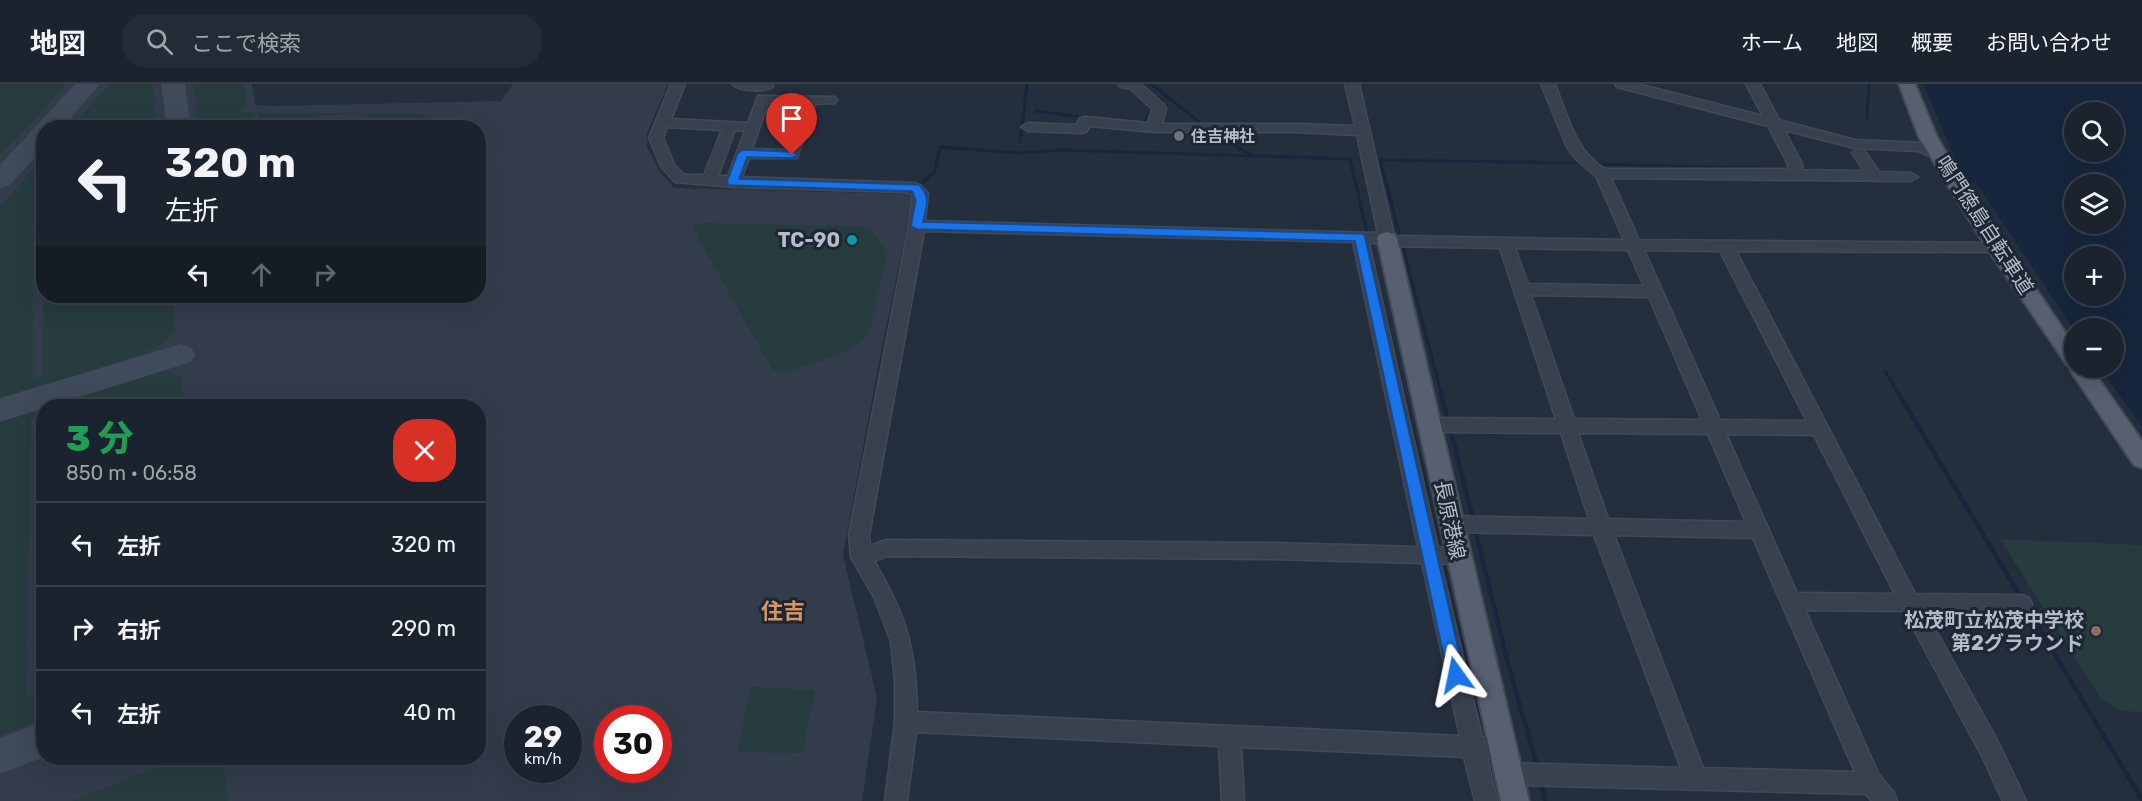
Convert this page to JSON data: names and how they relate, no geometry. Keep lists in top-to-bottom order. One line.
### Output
{"streets":{"main road":["鳴門徳島自転車道","長原港線"]},"districts":["住吉"],"places":["住吉神社","TC-90","松茂町立松茂中学校 第2グラウンド"],"page":{"header":"地図","search":"ここで検索","nav":["ホーム","地図","概要","お問い合わせ"],"map_buttons":["+","−"],"turn":["320 m","左折"],"heading":["3 分","850 m · 06:58"],"list":[{"name":"左折","value":"320 m"},{"name":"右折","value":"290 m"},{"name":"左折","value":"40 m"}],"speed":"29 km/h","limit":"30"}}
